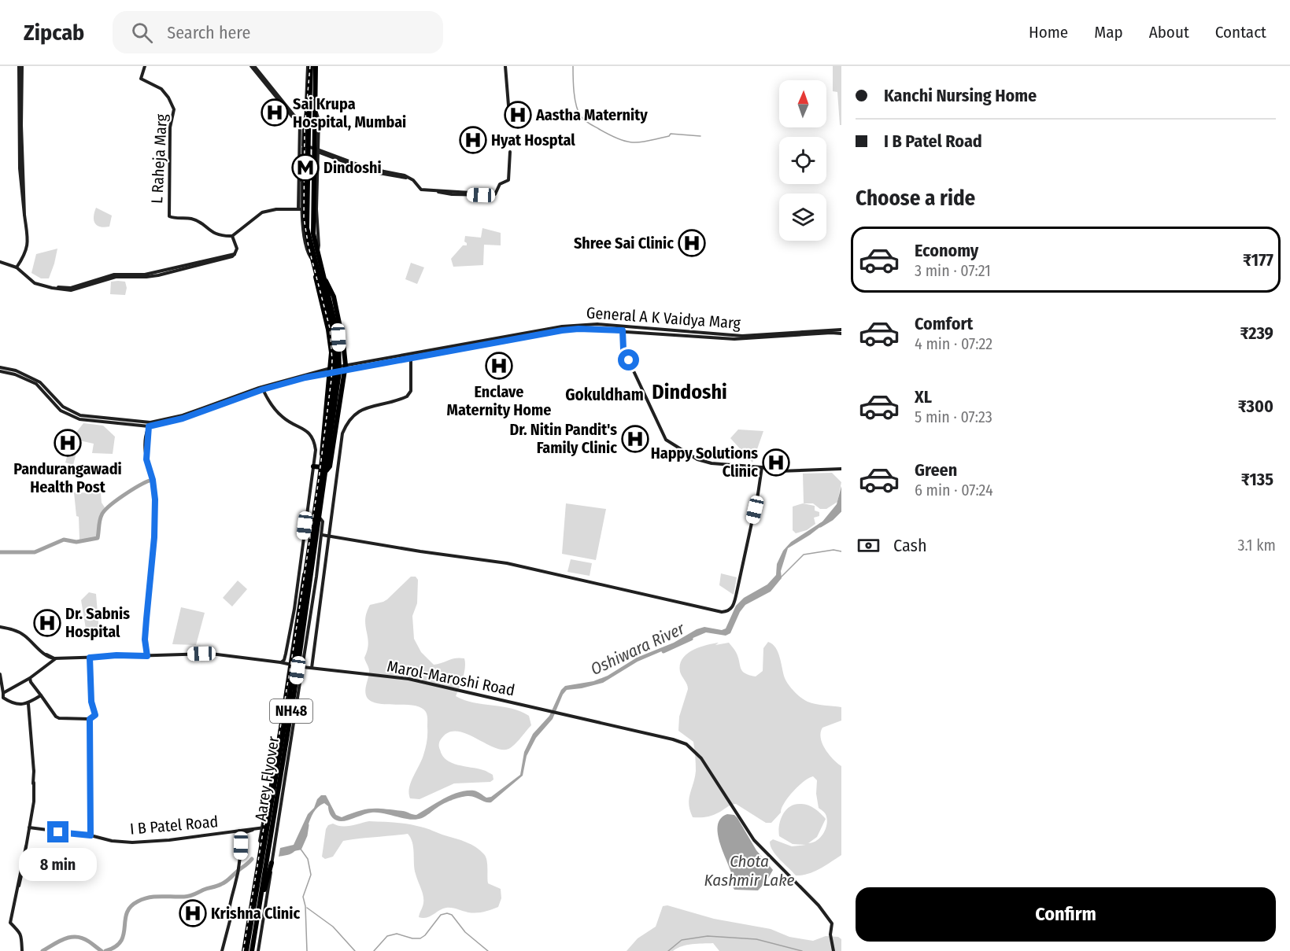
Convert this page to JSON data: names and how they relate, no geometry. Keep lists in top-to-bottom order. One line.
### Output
{"streets":{"highway":["NH48","Aarey Flyover"],"street":["L Raheja Marg","General A K Vaidya Marg","Marol-Maroshi Road","I B Patel Road"]},"crossings":[["NH48","Aarey Flyover"]],"districts":["Dindoshi","Gokuldham"],"water":["Oshiwara River","Chota Kashmir Lake"],"places":{"hospital":["Sai Krupa Hospital, Mumbai","Aastha Maternity","Hyat Hosptal","Shree Sai Clinic","Enclave Maternity Home","Dr. Nitin Pandit's Family Clinic","Pandurangawadi Health Post","Happy Solutions Clinic","Dr. Sabnis Hospital","Krishna Clinic"],"metro station":["Dindoshi"]},"north":"top","page":{"header":"Zipcab","search":"Search here","nav":["Home","Map","About","Contact"],"banner":["Kanchi Nursing Home","I B Patel Road"],"heading":"Choose a ride","list":[{"name":"Economy","note":"3 min · 07:21","value":"₹177"},{"name":"Comfort","note":"4 min · 07:22","value":"₹239"},{"name":"XL","note":"5 min · 07:23","value":"₹300"},{"name":"Green","note":"6 min · 07:24","value":"₹135"}],"pay":["Cash","3.1 km"],"bubble":"8 min","buttons":"Confirm"}}
